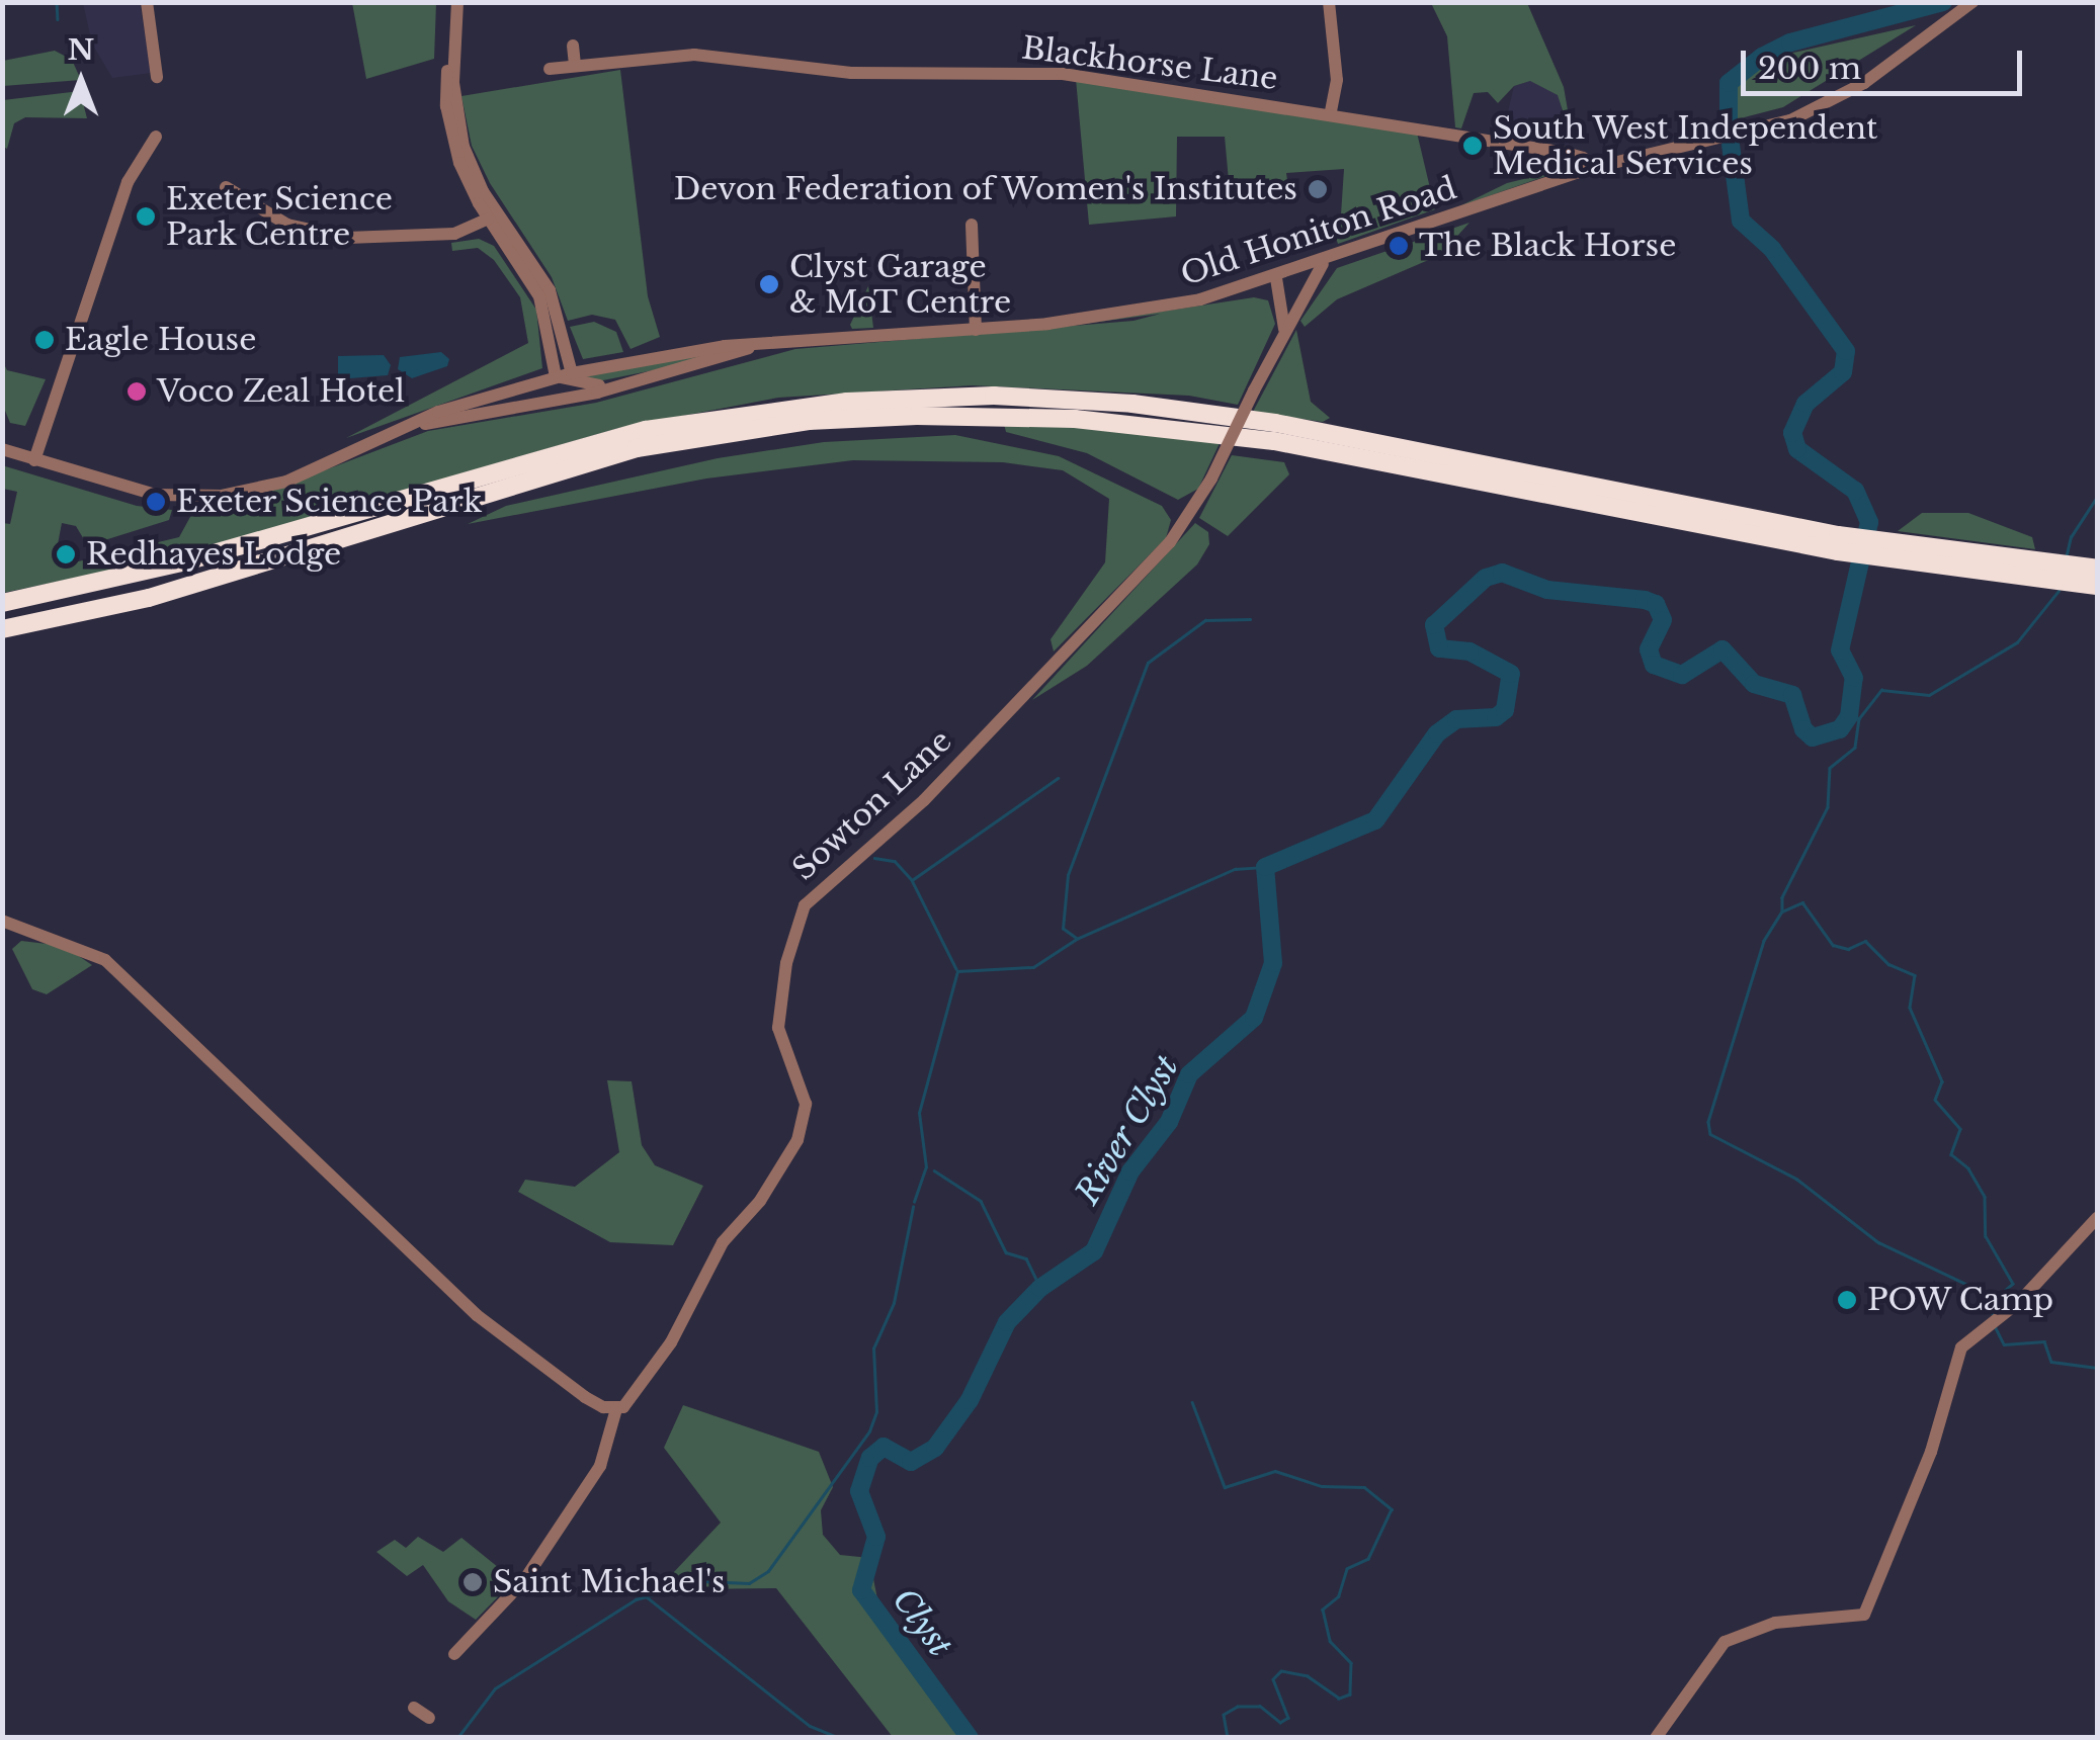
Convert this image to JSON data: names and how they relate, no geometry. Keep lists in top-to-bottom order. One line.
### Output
{"streets":{"street":["Blackhorse Lane","Old Honiton Road","Sowton Lane"]},"crossings":[["Blackhorse Lane","Old Honiton Road"],["Old Honiton Road","Sowton Lane"]],"water":["River Clyst","Clyst"],"places":["South West Independent Medical Services","Devon Federation of Women's Institutes","Exeter Science Park Centre","The Black Horse","Clyst Garage & MoT Centre","Eagle House","Voco Zeal Hotel","Exeter Science Park","Redhayes Lodge","POW Camp","Saint Michael's"],"scale_bar":"200 m","north":"top"}
